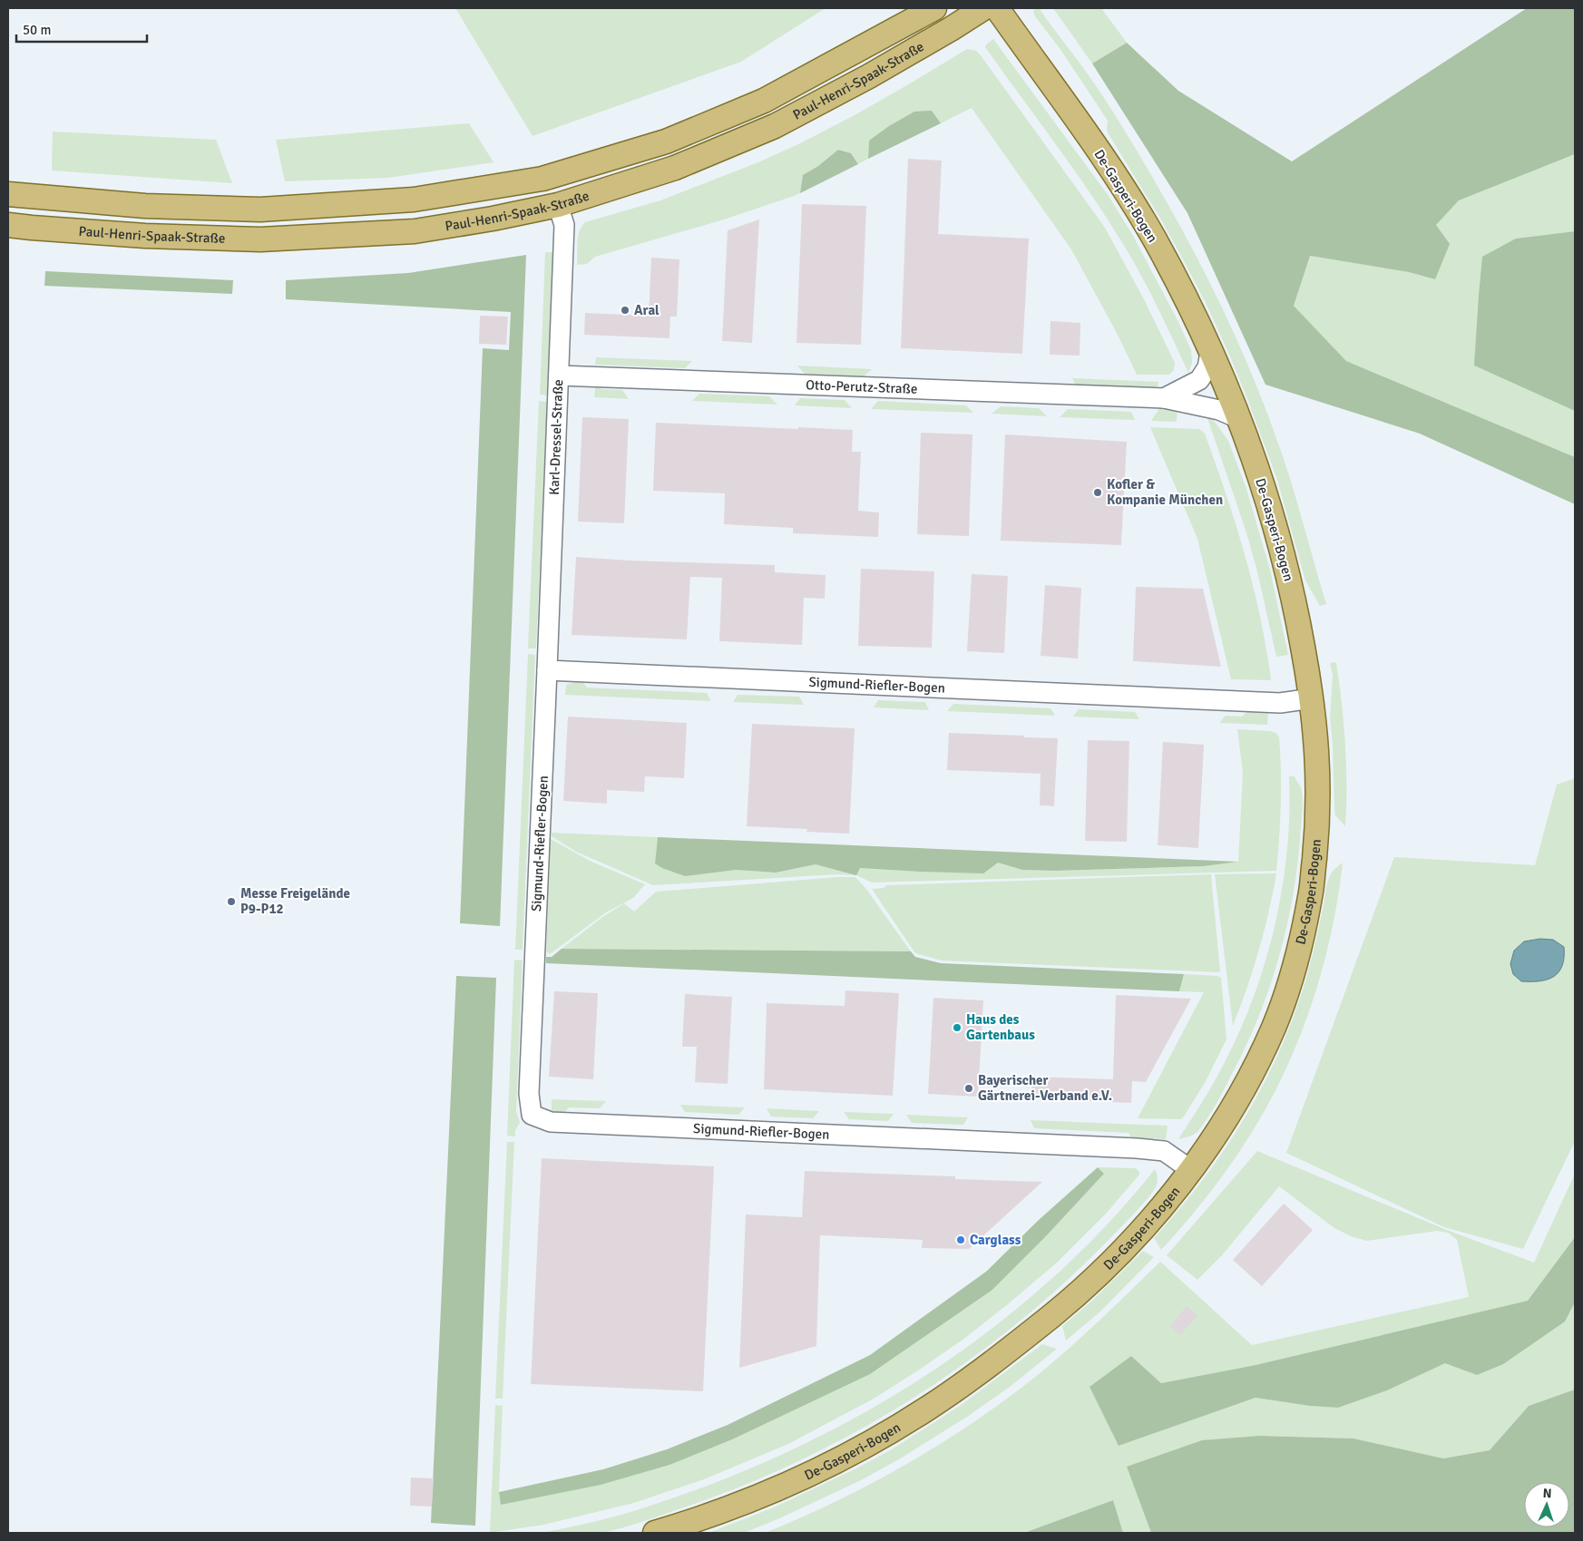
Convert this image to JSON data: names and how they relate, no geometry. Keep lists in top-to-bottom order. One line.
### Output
{"streets":{"main road":["Paul-Henri-Spaak-Straße","De-Gasperi-Bogen"],"street":["Otto-Perutz-Straße","Karl-Dressel-Straße","Sigmund-Riefler-Bogen"]},"crossings":[["Paul-Henri-Spaak-Straße","Karl-Dressel-Straße"],["De-Gasperi-Bogen","Otto-Perutz-Straße"],["De-Gasperi-Bogen","Sigmund-Riefler-Bogen"],["Otto-Perutz-Straße","Karl-Dressel-Straße"],["Karl-Dressel-Straße","Sigmund-Riefler-Bogen"]],"places":["Aral","Kofler & Kompanie München","Messe Freigelände P9-P12","Haus des Gartenbaus","Bayerischer Gärtnerei-Verband e.V.","Carglass"],"scale_bar":"50 m","north":"top"}
